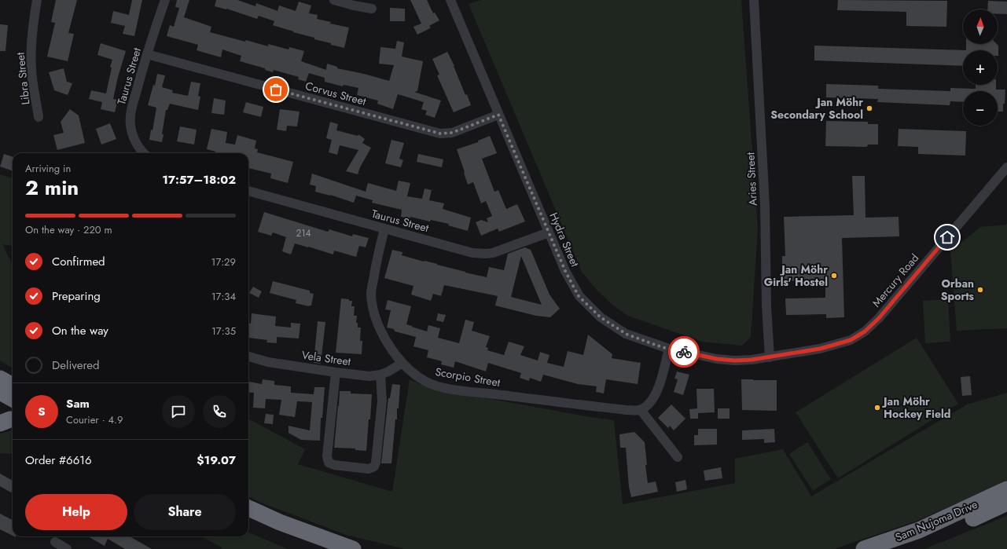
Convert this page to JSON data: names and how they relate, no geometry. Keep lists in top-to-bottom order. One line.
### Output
{"streets":{"highway":["Sam Nujoma Drive"],"street":["Taurus Street","Libra Street","Corvus Street","Aries Street","Hydra Street","Mercury Road","Vela Street","Scorpio Street"]},"crossings":[["Taurus Street","Corvus Street"],["Taurus Street","Hydra Street"],["Taurus Street","Scorpio Street"],["Corvus Street","Hydra Street"],["Aries Street","Hydra Street"],["Aries Street","Mercury Road"],["Hydra Street","Mercury Road"],["Vela Street","Scorpio Street"]],"places":["Jan Möhr Secondary School","Jan Möhr Girls' Hostel","Orban Sports","Jan Möhr Hockey Field"],"house_numbers":["214"],"north":"top","page":{"map_buttons":["+","−"],"heading":["2 min","Arriving in","17:57–18:02"],"panel":["Sam","Courier · 4.9","Order #6616","$19.07"],"bar":"On the way · 220 m","list":[["Confirmed","17:29"],["Preparing","17:34"],["On the way","17:35"],"Delivered"],"round":"S","buttons":["Help","Share"]}}
